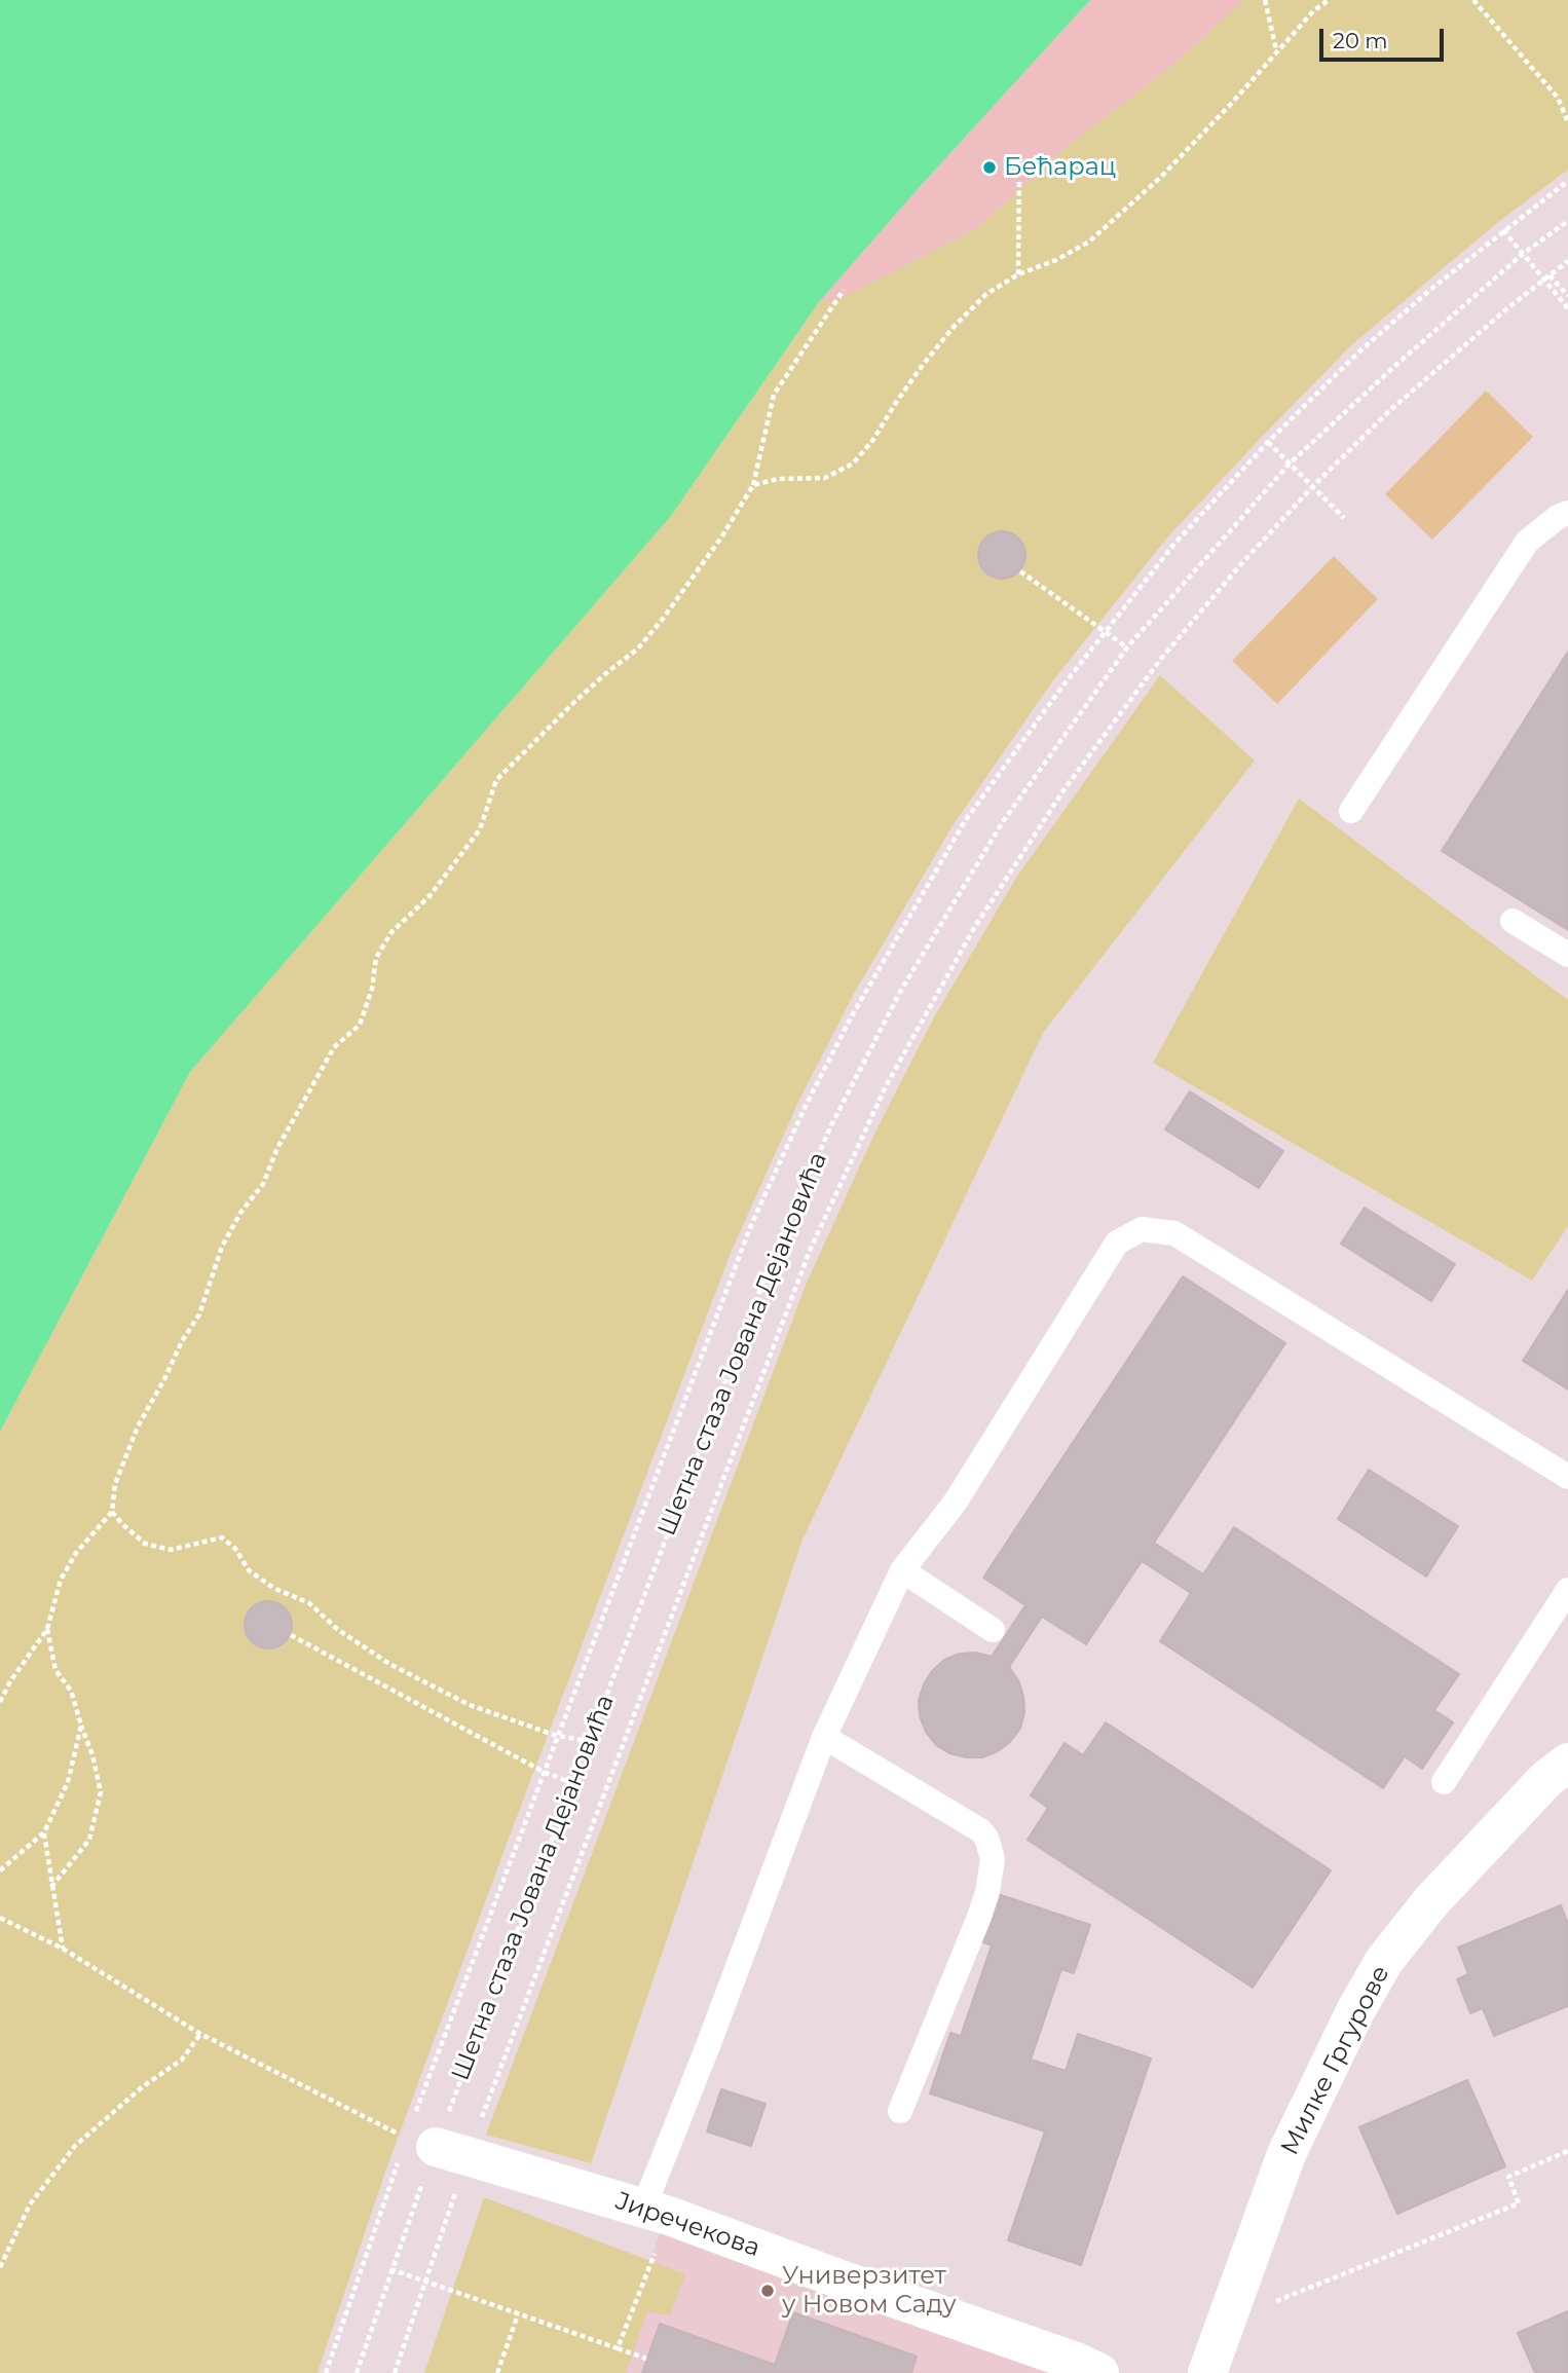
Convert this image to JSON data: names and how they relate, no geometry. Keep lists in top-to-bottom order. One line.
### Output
{"streets":{"street":["Милке Гргурове","Јиречекова"],"path":["Шетна стаза Јована Дејановића"]},"crossings":[["Шетна стаза Јована Дејановића","Јиречекова"]],"places":["Бећарац","Универзитет у Новом Саду"],"scale_bar":"20 m"}
